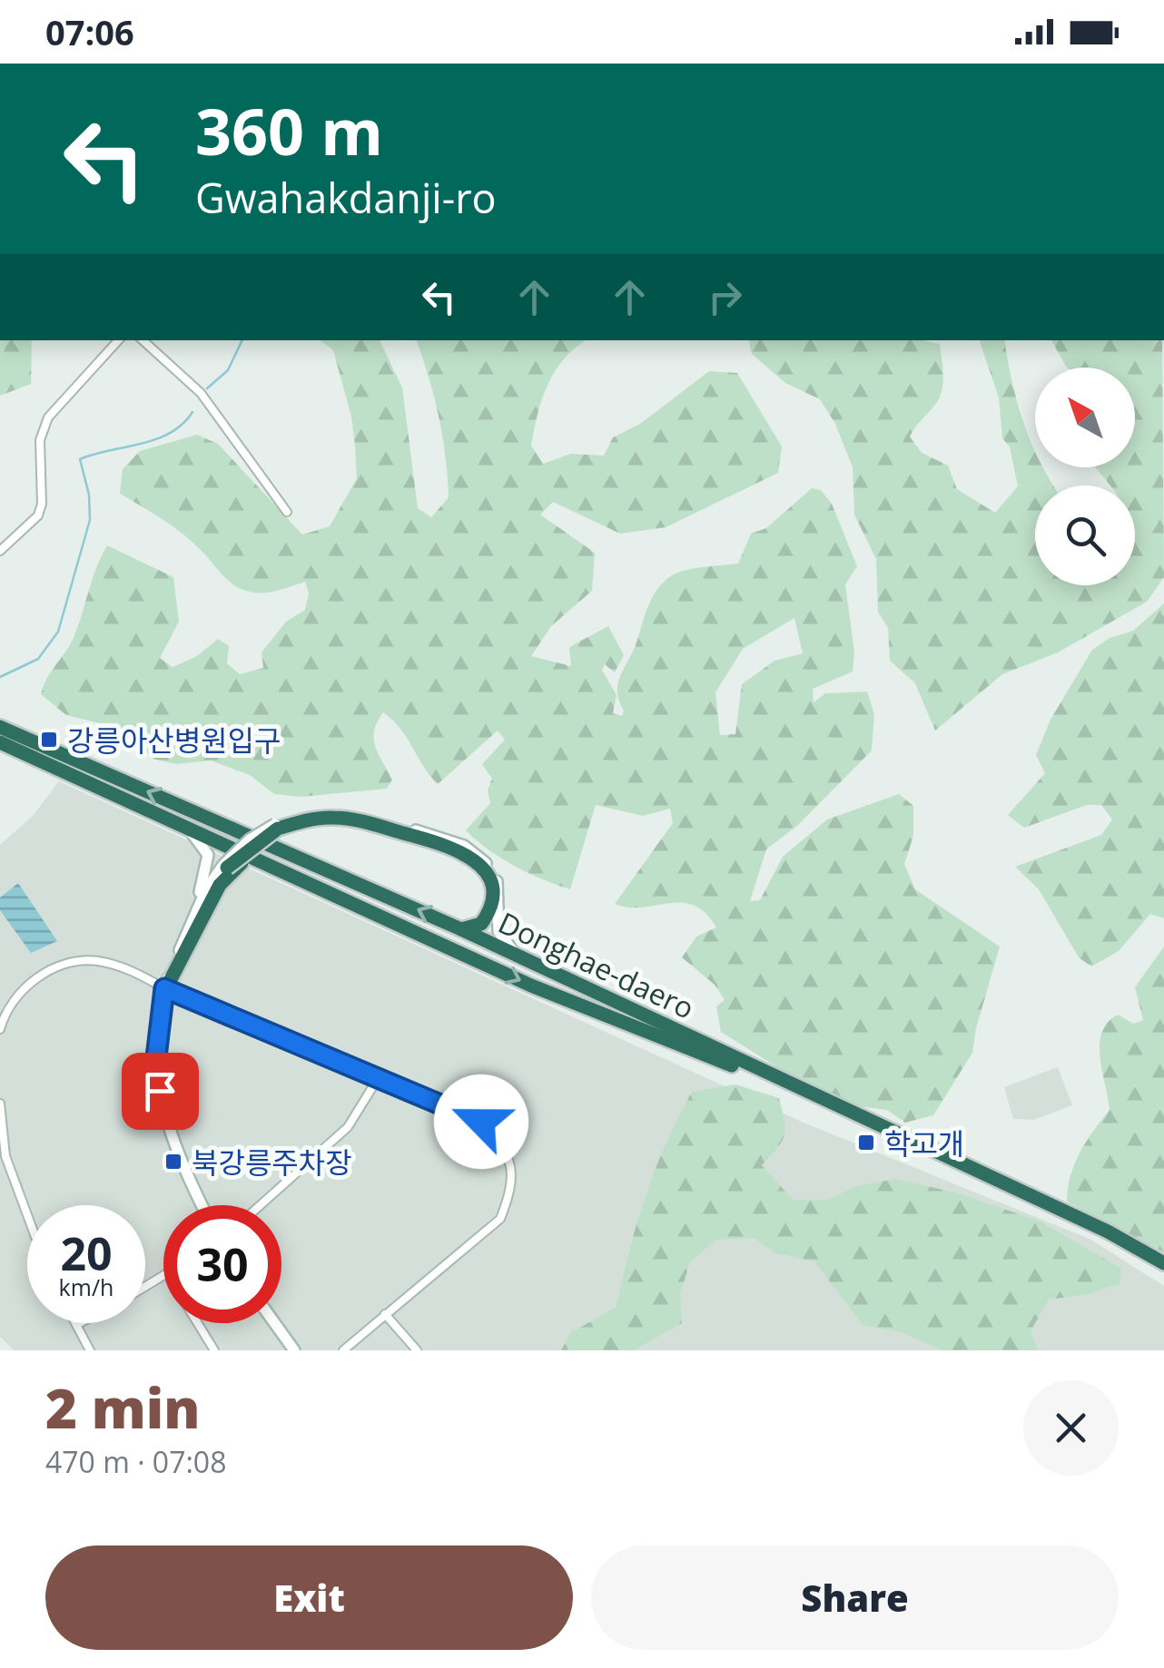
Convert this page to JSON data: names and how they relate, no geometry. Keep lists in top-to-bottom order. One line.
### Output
{"streets":{"highway":["Donghae-daero"]},"places":{"transit":["강릉아산병원입구","학고개","북강릉주차장"]},"north":"top left","page":{"status":"07:06","turn":["360 m","Gwahakdanji-ro"],"speed":"20 km/h","limit":"30","heading":["2 min","470 m · 07:08"],"buttons":["Exit","Share"]}}
